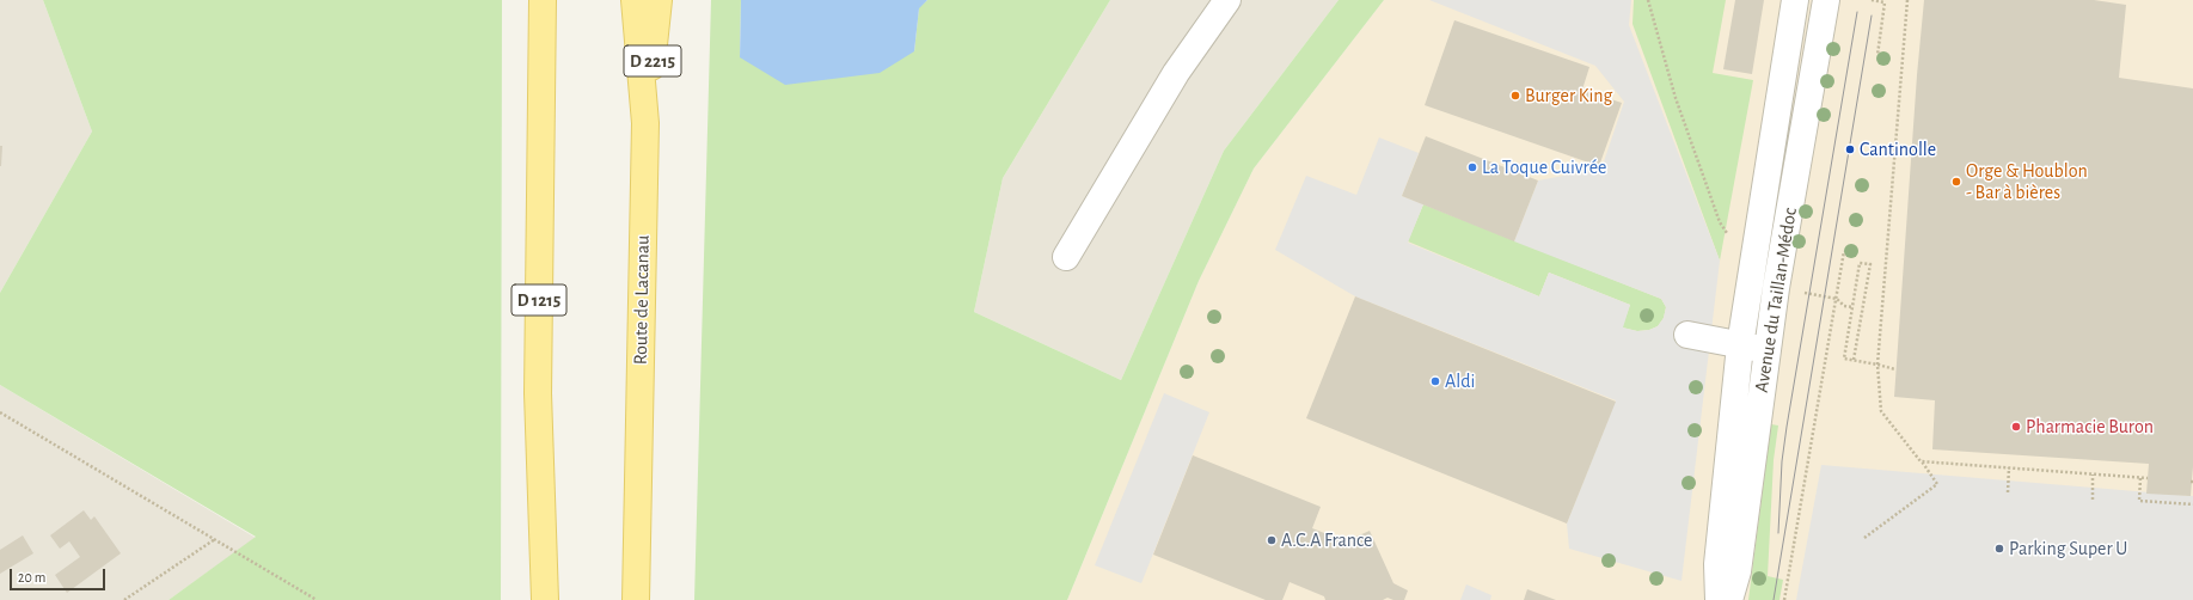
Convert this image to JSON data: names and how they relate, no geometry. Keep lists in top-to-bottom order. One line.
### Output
{"streets":{"main road":["D 2215","D 1215","Route de Lacanau"],"street":["Avenue du Taillan-Médoc"]},"crossings":[["D 2215","Route de Lacanau"]],"places":["Burger King","Cantinolle","La Toque Cuivrée","Orge & Houblon - Bar à bières","Aldi","Pharmacie Buron","A.C.A France","Parking Super U"],"scale_bar":"20 m"}
